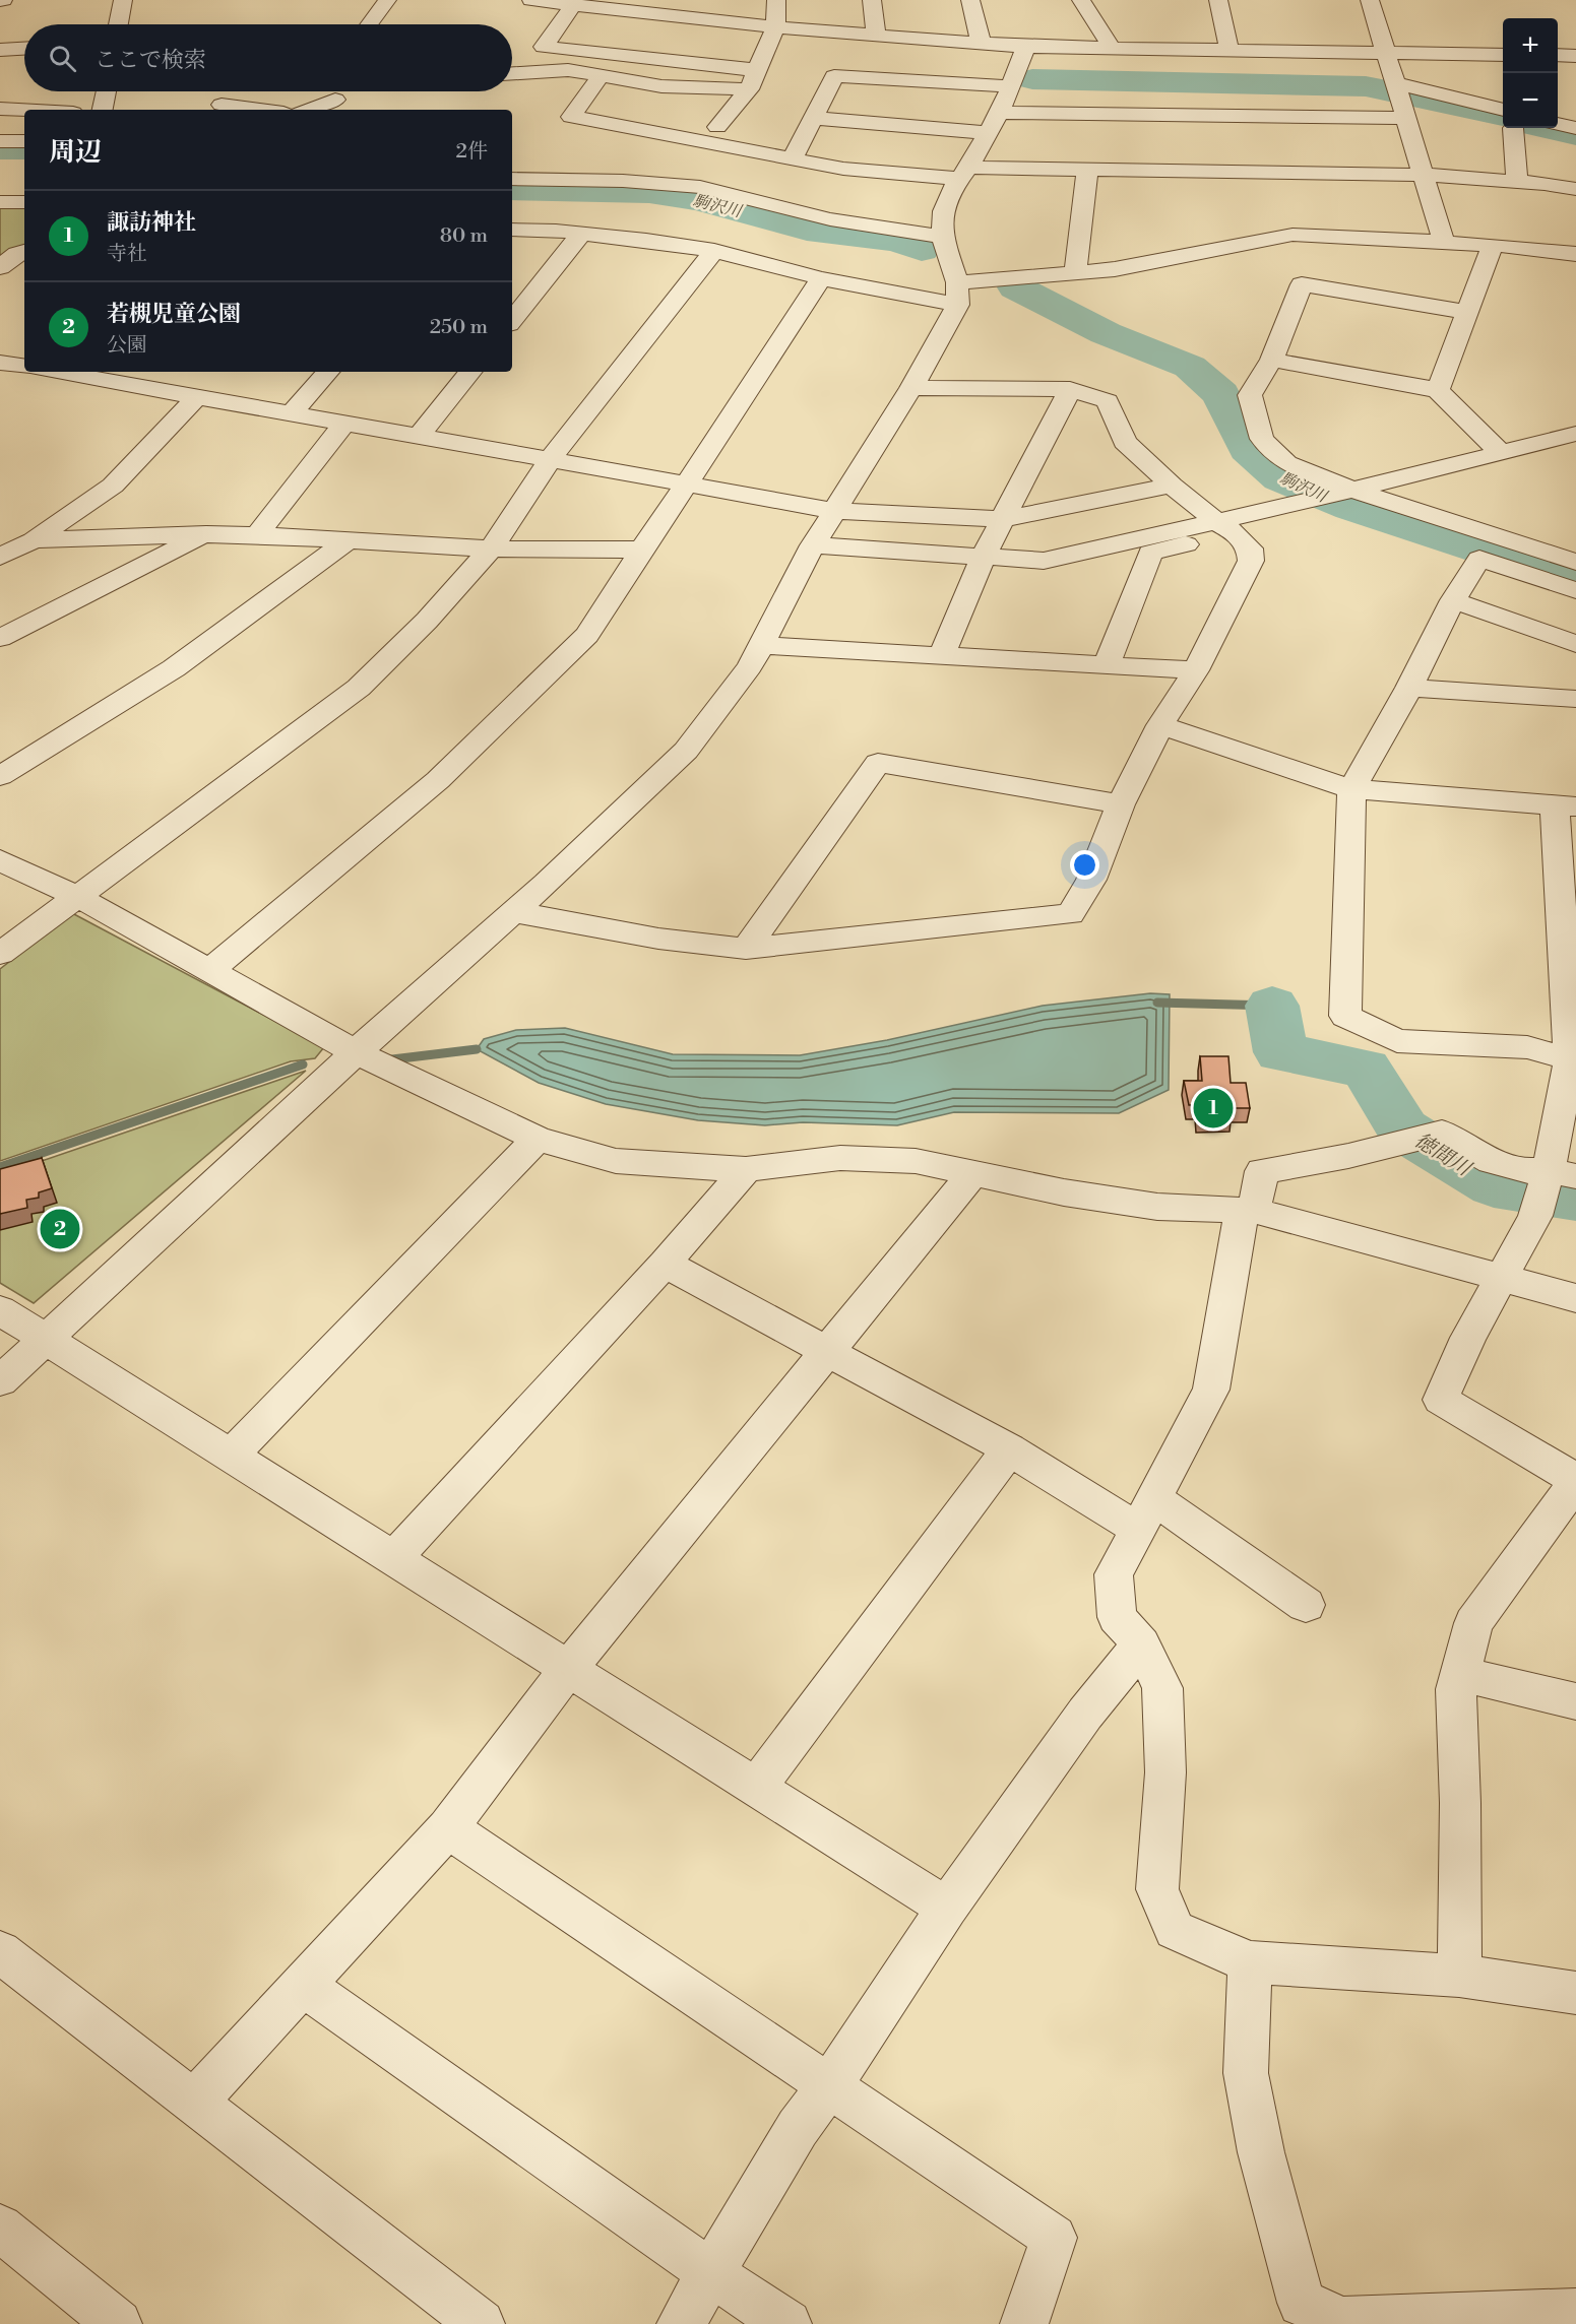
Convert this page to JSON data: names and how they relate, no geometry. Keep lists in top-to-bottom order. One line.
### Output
{"water":["駒沢川","徳間川"],"page":{"map_buttons":["+","−"],"search":"ここで検索","heading":["周辺","2件"],"list":[{"mark":"1","name":"諏訪神社","note":"寺社","value":"80 m"},{"mark":"2","name":"若槻児童公園","note":"公園","value":"250 m"}],"pins":["1","2"]}}
